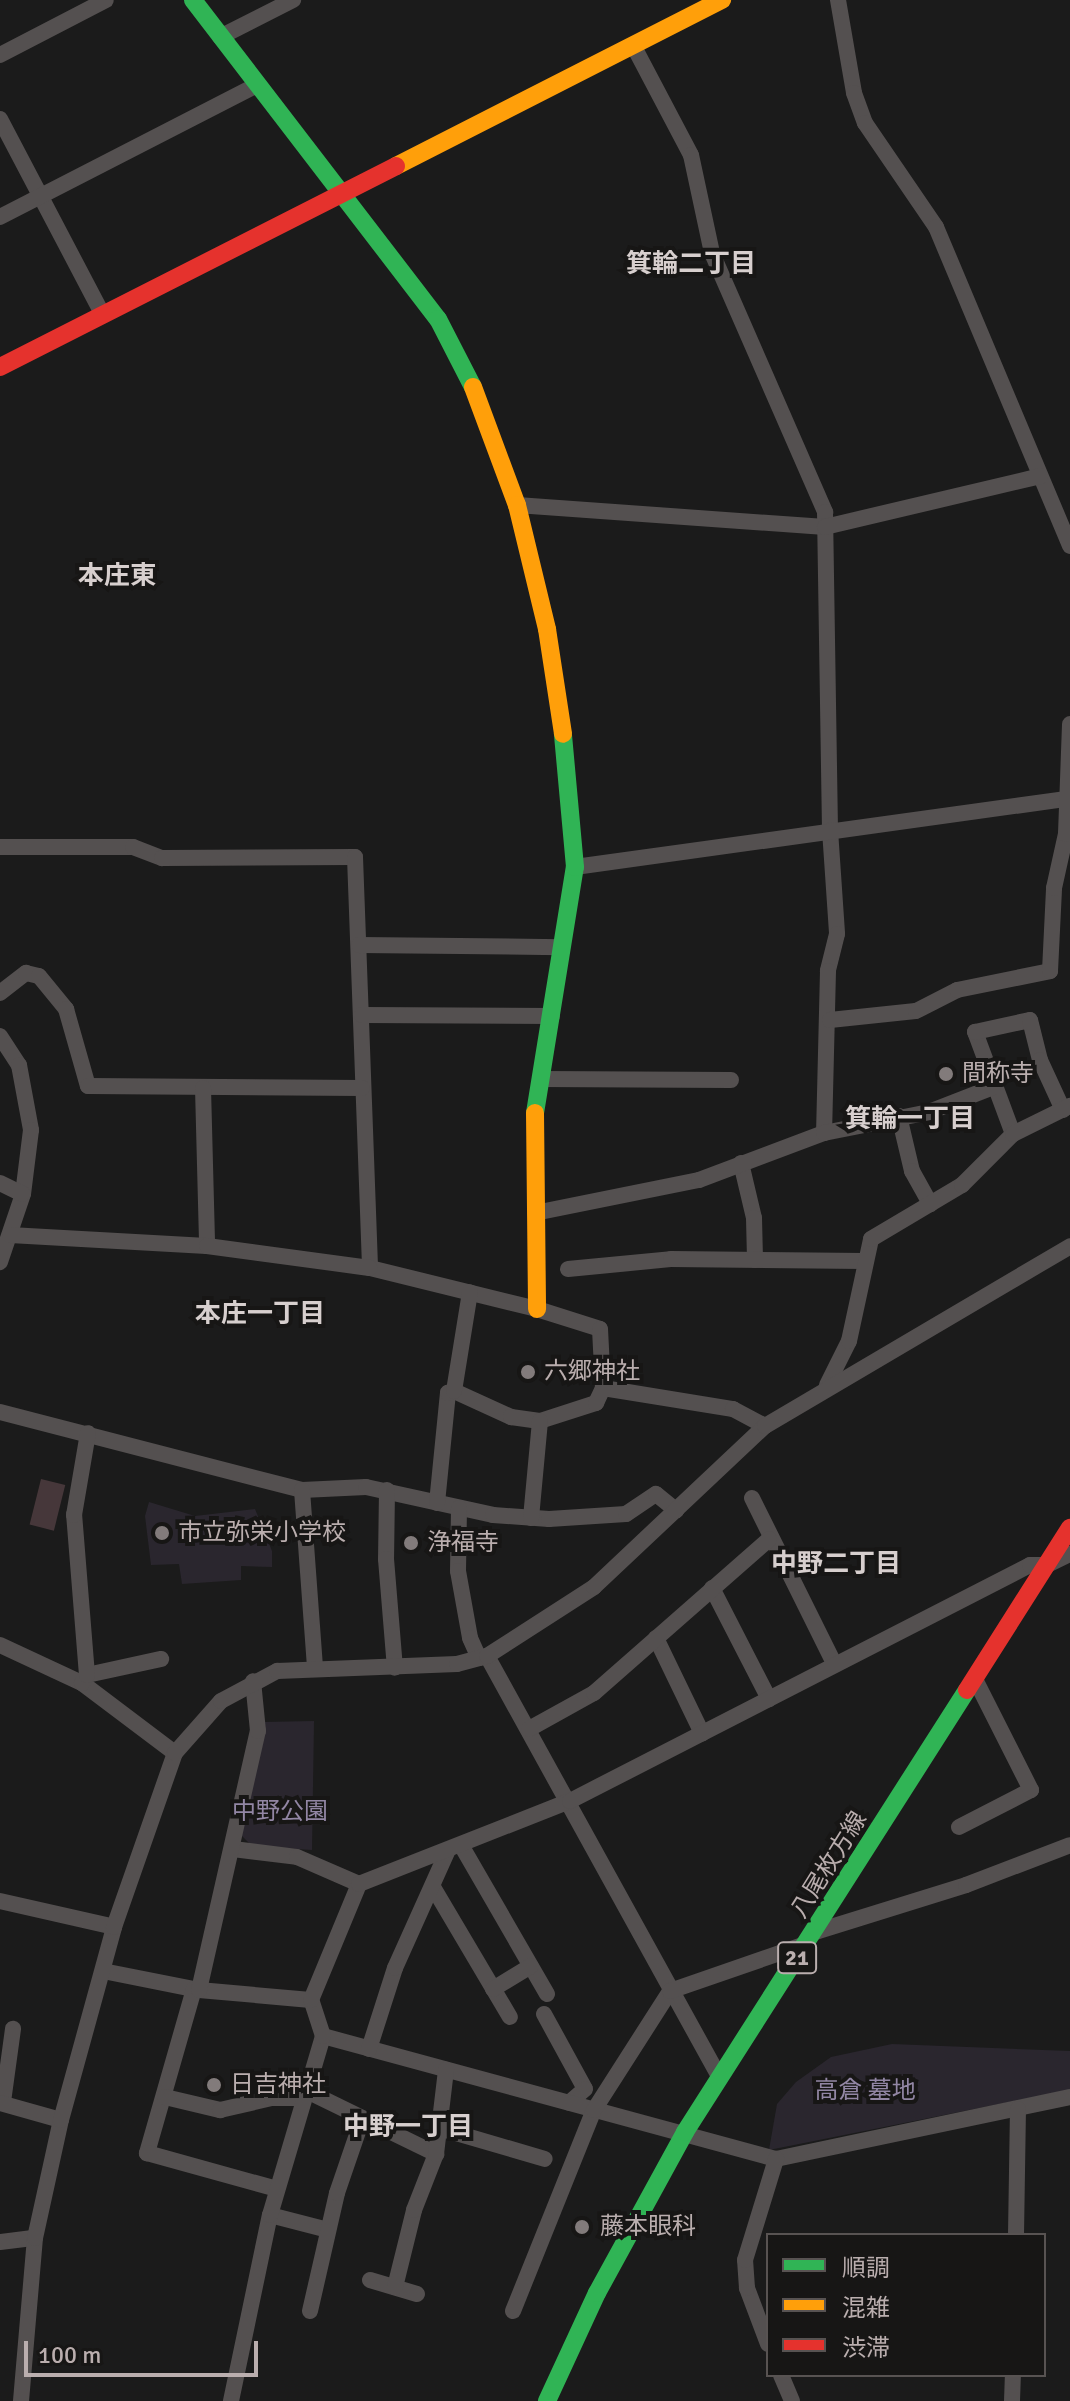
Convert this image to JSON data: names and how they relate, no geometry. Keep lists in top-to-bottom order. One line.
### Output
{"streets":{"street":["八尾枚方線","21"]},"districts":["箕輪二丁目","本庄東","箕輪一丁目","本庄一丁目","中野二丁目","中野一丁目"],"parks":["中野公園","高倉 墓地"],"places":["間称寺","六郷神社","市立弥栄小学校","浄福寺","日吉神社","藤本眼科"],"legend":["順調","混雑","渋滞"],"scale_bar":"100 m"}
